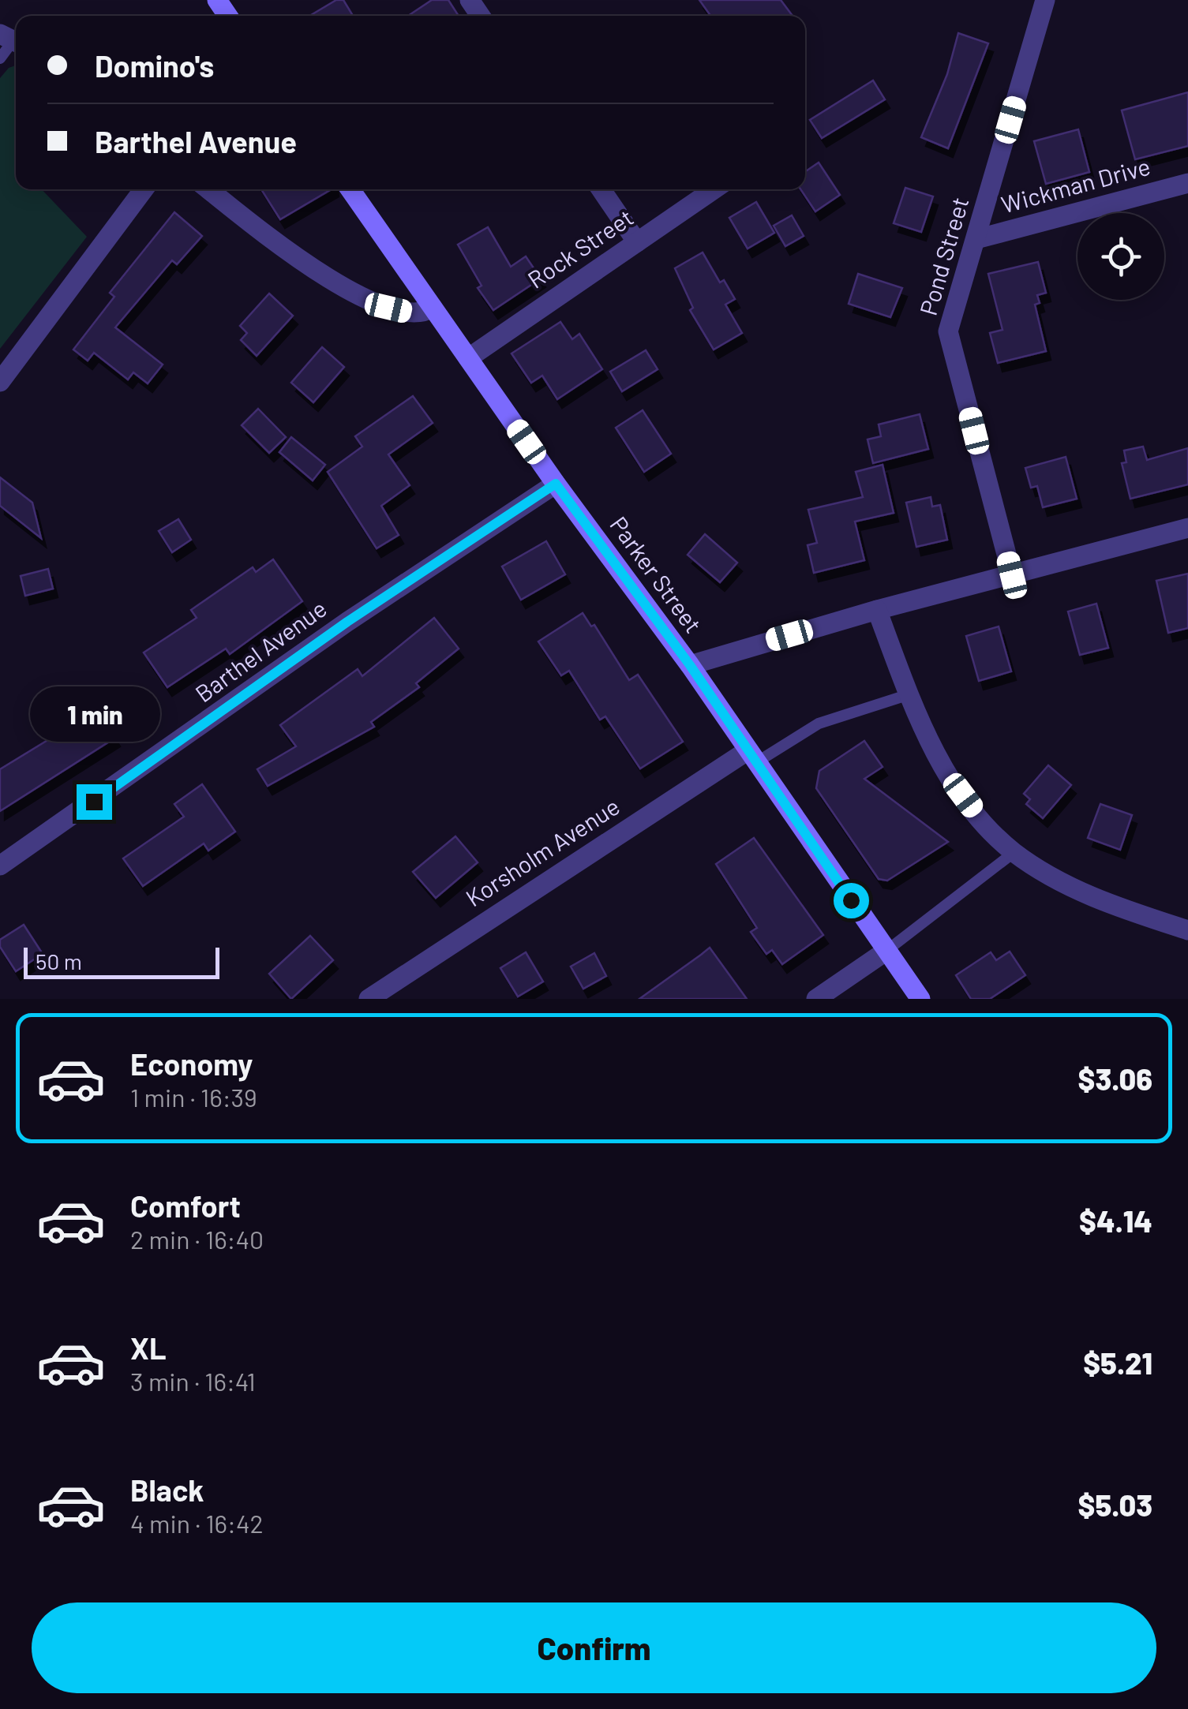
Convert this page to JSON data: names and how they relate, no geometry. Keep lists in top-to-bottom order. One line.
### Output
{"streets":{"main road":["Parker Street"],"street":["Wickman Drive","Rock Street","Pond Street","Barthel Avenue","Korsholm Avenue"]},"crossings":[["Wickman Drive","Pond Street"],["Rock Street","Parker Street"],["Parker Street","Barthel Avenue"],["Parker Street","Korsholm Avenue"]],"scale_bar":"50 m","page":{"banner":["Domino's","Barthel Avenue"],"bubble":"1 min","scale":"50 m","list":[{"name":"Economy","note":"1 min · 16:39","value":"$3.06"},{"name":"Comfort","note":"2 min · 16:40","value":"$4.14"},{"name":"XL","note":"3 min · 16:41","value":"$5.21"},{"name":"Black","note":"4 min · 16:42","value":"$5.03"}],"buttons":"Confirm"}}
